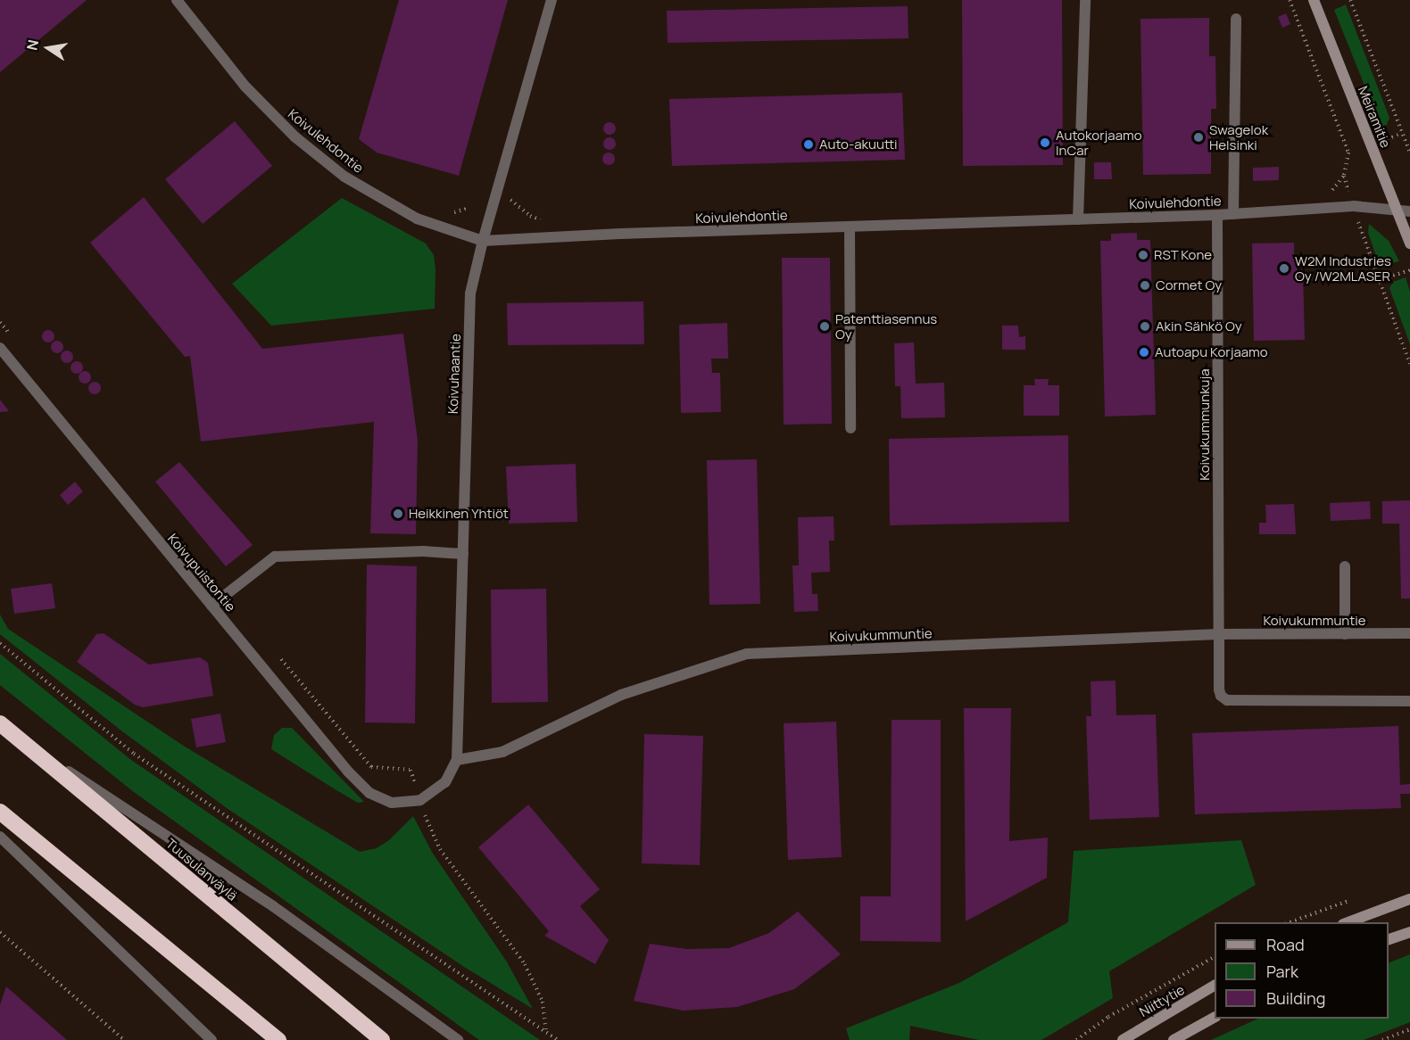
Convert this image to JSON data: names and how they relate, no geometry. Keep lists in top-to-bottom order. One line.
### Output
{"streets":{"highway":["Tuusulanväylä"],"main road":["Meiramitie","Niittytie"],"street":["Koivulehdontie","Koivuhaantie","Koivukummunkuja","Koivupuistontie","Koivukummuntie"]},"crossings":[["Meiramitie","Koivulehdontie"],["Koivulehdontie","Koivuhaantie"],["Koivulehdontie","Koivukummunkuja"],["Koivuhaantie","Koivukummuntie"],["Koivukummunkuja","Koivukummuntie"]],"places":["Swagelok Helsinki","Autokorjaamo InCar","Auto-akuutti","RST Kone","W2M Industries Oy /W2MLASER","Cormet Oy","Patenttiasennus Oy","Akin Sähkö Oy","Autoapu Korjaamo","Heikkinen Yhtiöt"],"legend":["Road","Park","Building"],"north":"left"}
